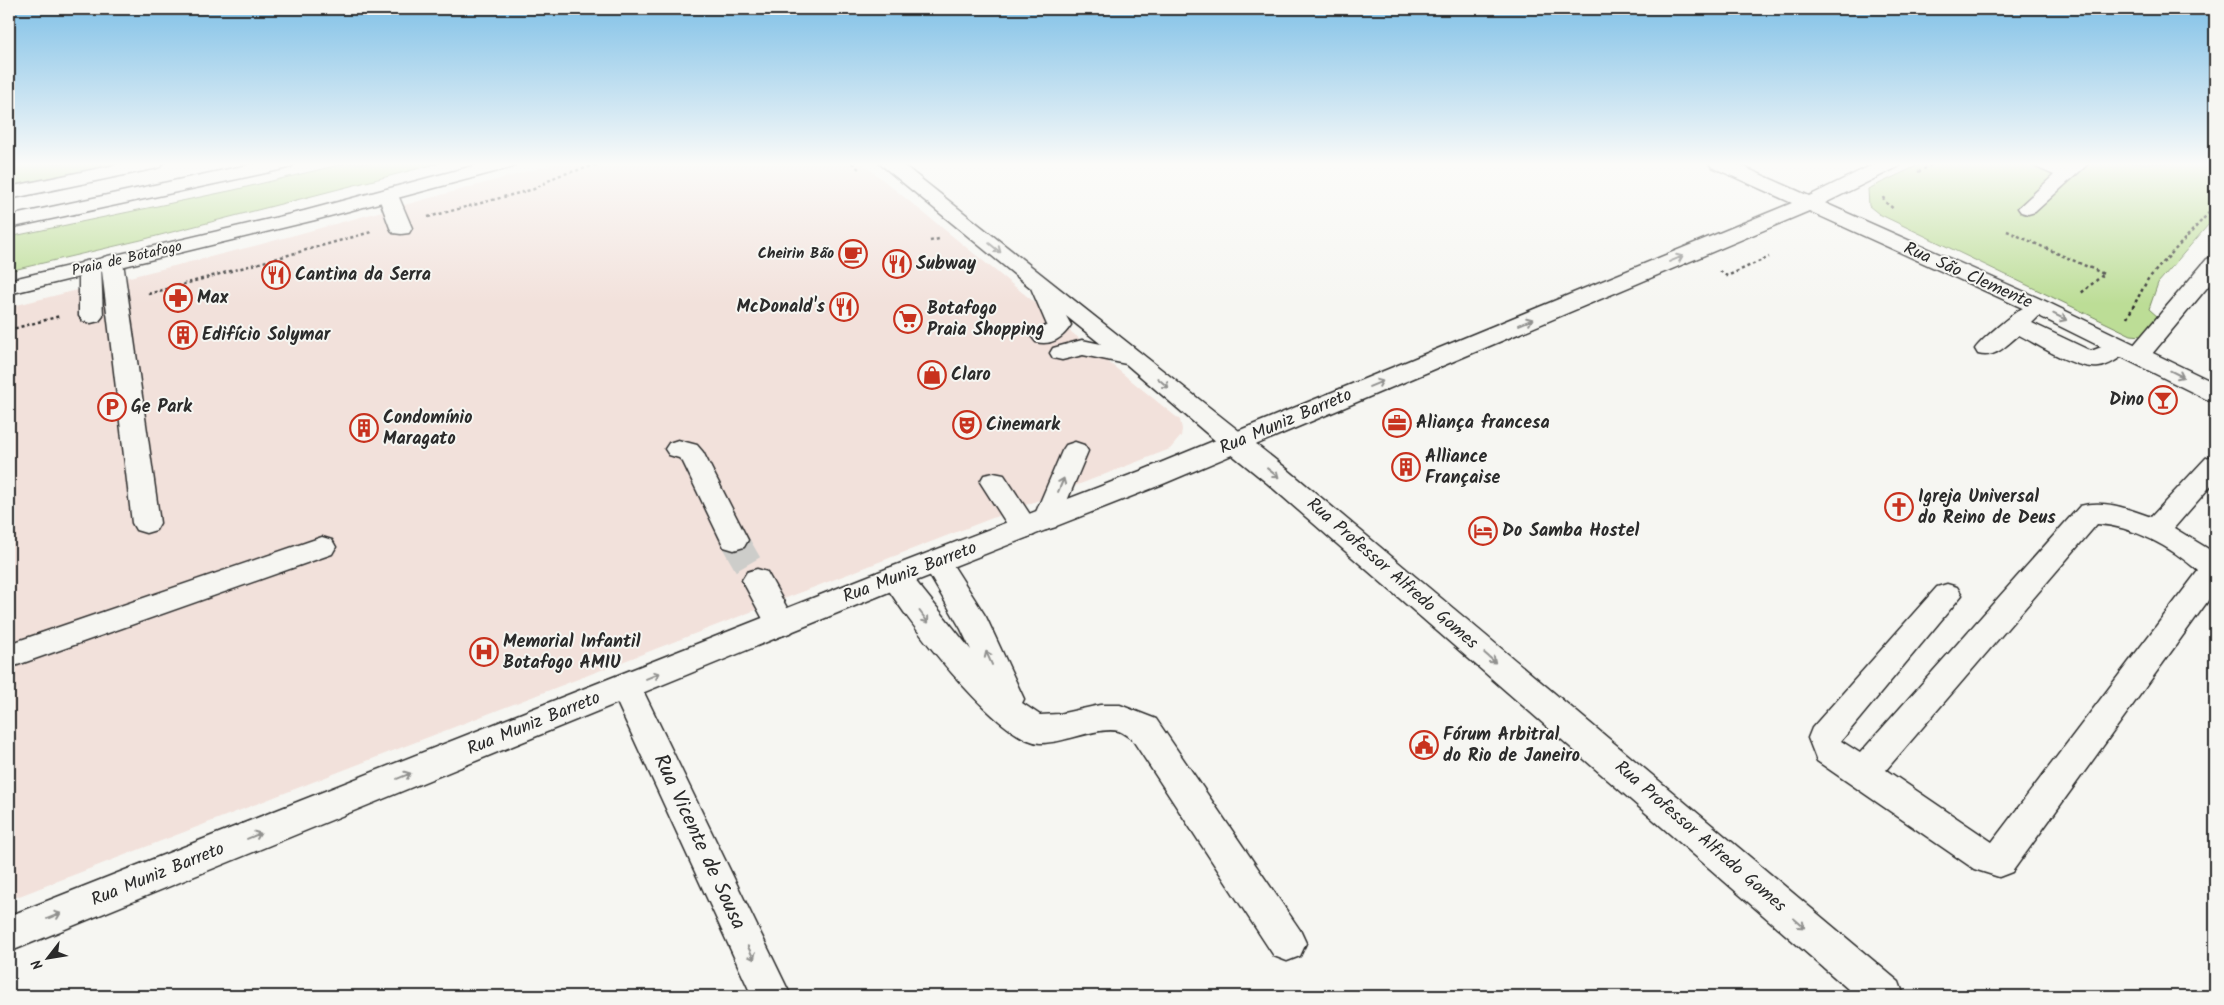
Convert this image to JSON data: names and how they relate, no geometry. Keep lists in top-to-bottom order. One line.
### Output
{"streets":{"main road":["Praia de Botafogo","Rua São Clemente","Rua Muniz Barreto","Rua Professor Alfredo Gomes","Rua Vicente de Sousa"]},"crossings":[["Rua Muniz Barreto","Rua Professor Alfredo Gomes"],["Rua Muniz Barreto","Rua Vicente de Sousa"]],"one_way":["Rua Muniz Barreto","Rua Professor Alfredo Gomes","Rua Vicente de Sousa"],"places":{"cafe":["Cheirin Bão"],"restaurant":["Subway","Cantina da Serra","McDonald's"],"pharmacy":["Max"],"supermarket":["Botafogo Praia Shopping"],"building":["Edifício Solymar","Condomínio Maragato","Alliance Française"],"shop":["Claro"],"bar":["Dino"],"parking":["Ge Park"],"office":["Aliança francesa"],"theatre":["Cinemark"],"church":["Igreja Universal do Reino de Deus"],"hotel":["Do Samba Hostel"],"hospital":["Memorial Infantil Botafogo AMIU"],"public building":["Fórum Arbitral do Rio de Janeiro"]},"north":"bottom left"}
